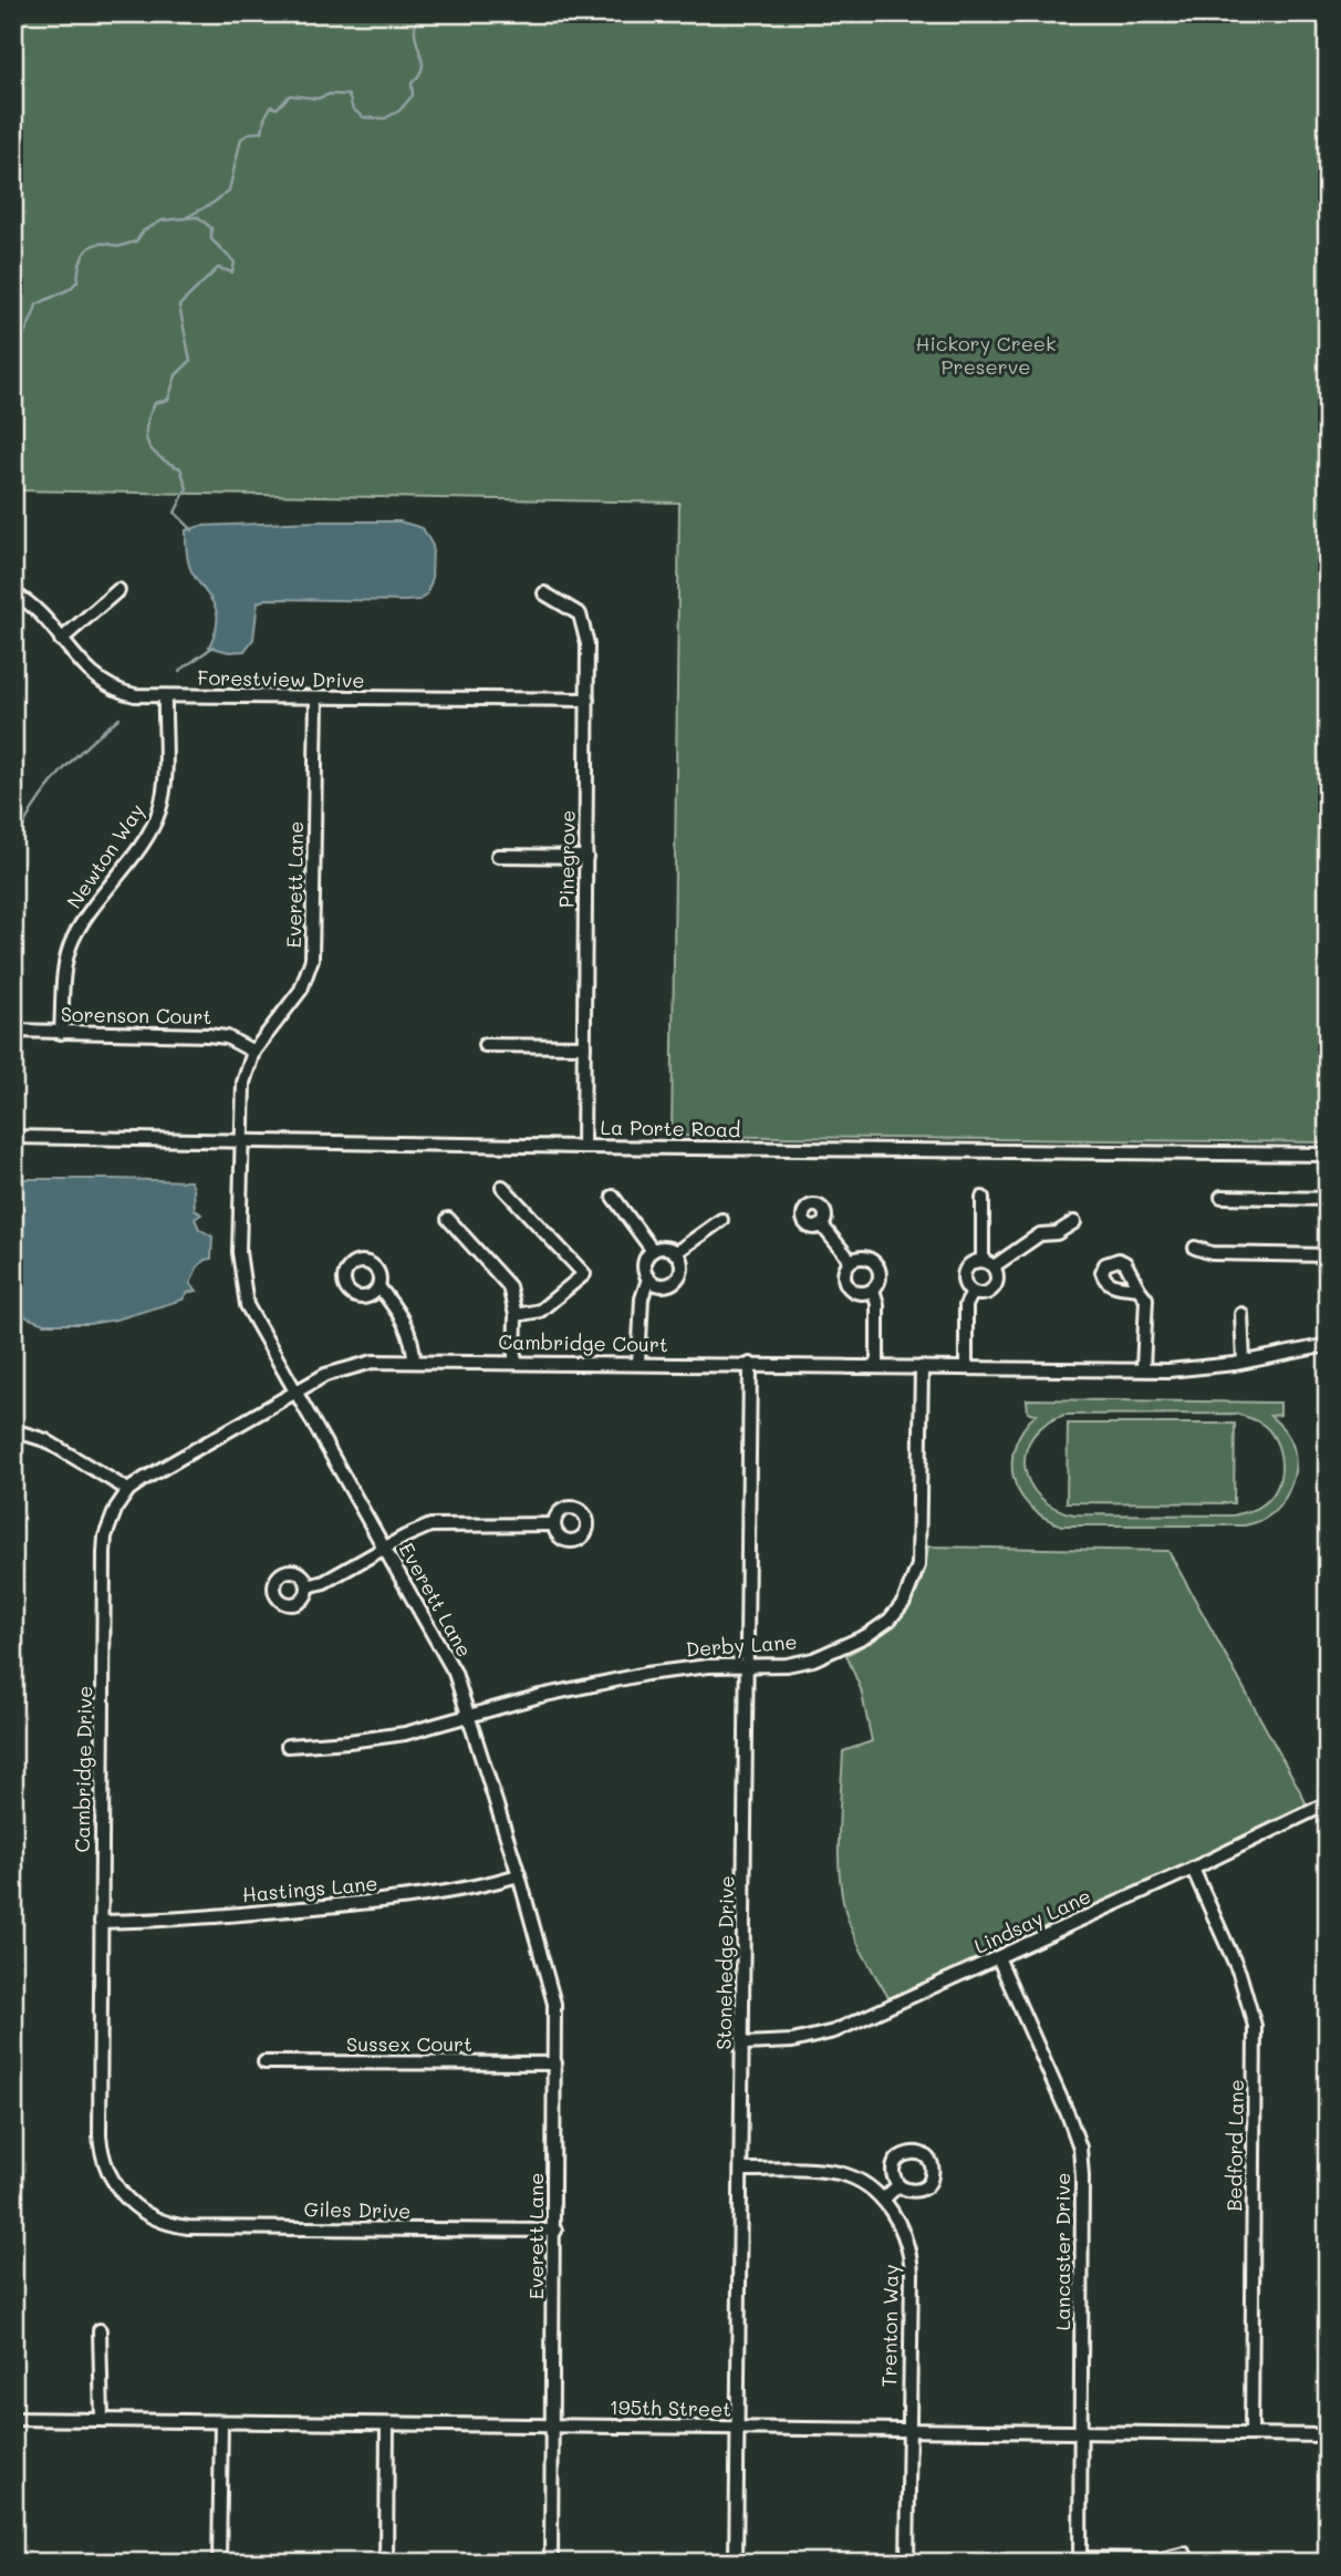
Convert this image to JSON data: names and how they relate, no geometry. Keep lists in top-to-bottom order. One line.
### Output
{"streets":{"street":["Forestview Drive","Newton Way","Pinegrove","Everett Lane","Sorenson Court","La Porte Road","Cambridge Court","Derby Lane","Cambridge Drive","Hastings Lane","Lindsay Lane","Stonehedge Drive","Sussex Court","Bedford Lane","Giles Drive","Lancaster Drive","Trenton Way","195th Street"]},"crossings":[["Forestview Drive","Newton Way"],["Forestview Drive","Pinegrove"],["Forestview Drive","Everett Lane"],["Newton Way","Sorenson Court"],["Pinegrove","La Porte Road"],["Everett Lane","Sorenson Court"],["Everett Lane","La Porte Road"],["Everett Lane","Cambridge Court"],["Everett Lane","Derby Lane"],["Everett Lane","Cambridge Drive"],["Everett Lane","Hastings Lane"],["Everett Lane","Sussex Court"],["Everett Lane","Giles Drive"],["Everett Lane","195th Street"],["Cambridge Court","Derby Lane"],["Cambridge Court","Cambridge Drive"],["Cambridge Court","Stonehedge Drive"],["Derby Lane","Stonehedge Drive"],["Cambridge Drive","Hastings Lane"],["Cambridge Drive","Giles Drive"],["Lindsay Lane","Stonehedge Drive"],["Lindsay Lane","Bedford Lane"],["Lindsay Lane","Lancaster Drive"],["Stonehedge Drive","Trenton Way"],["Stonehedge Drive","195th Street"],["Bedford Lane","195th Street"],["Lancaster Drive","195th Street"],["Trenton Way","195th Street"]],"parks":["Hickory Creek Preserve"]}
